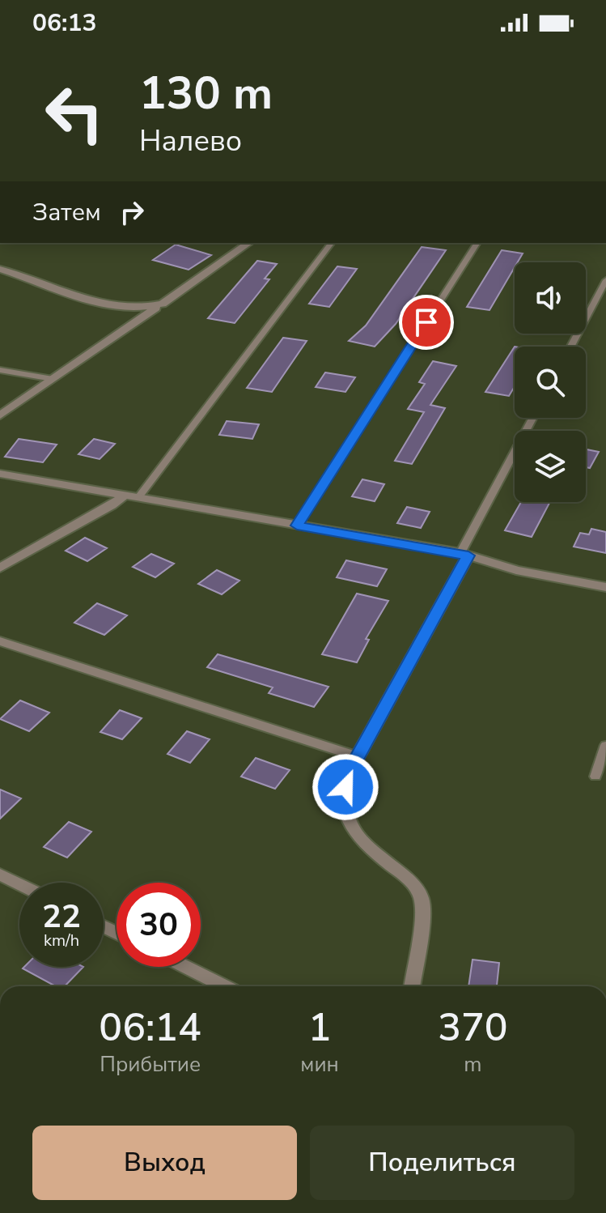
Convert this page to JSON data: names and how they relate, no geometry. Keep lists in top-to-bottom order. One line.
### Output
{"page":{"status":"06:13","turn":["130 m","Налево"],"then":"Затем","speed":"22 km/h","limit":"30","eta":["06:14","Прибытие","1","мин","370","m"],"buttons":["Выход","Поделиться"]}}
